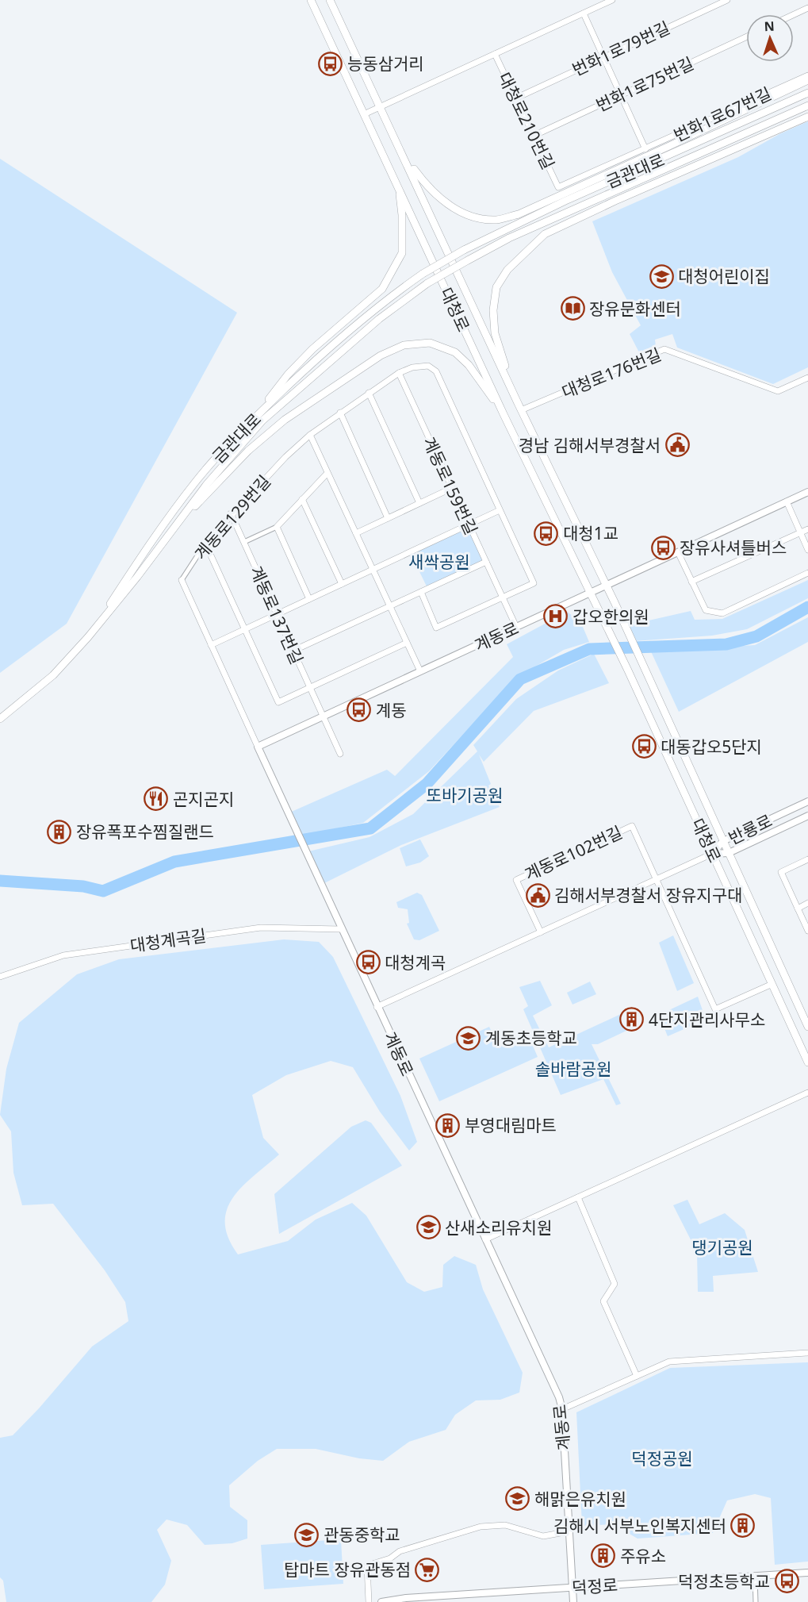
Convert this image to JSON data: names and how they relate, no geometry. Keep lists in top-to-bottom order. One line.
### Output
{"streets":{"main road":["금관대로","대청로"],"street":["번화1로79번길","번화1로75번길","번화1로67번길","대청로210번길","대청로176번길","계동로159번길","계동로129번길","계동로137번길","계동로","반룡로","계동로102번길","대청계곡길","덕정로"]},"crossings":[["번화1로79번길","대청로210번길"],["번화1로75번길","대청로210번길"],["번화1로67번길","대청로210번길"],["대청로210번길","대청로"],["대청로","대청로176번길"],["대청로","계동로"],["대청로","반룡로"],["계동로159번길","계동로129번길"],["계동로159번길","계동로"],["계동로129번길","계동로137번길"],["계동로129번길","계동로"],["계동로","대청계곡길"],["계동로","덕정로"]],"parks":["새싹공원","또바기공원","솔바람공원","댕기공원","덕정공원"],"places":{"bus stop":["능동삼거리","대청1교","장유사셔틀버스","계동","대동갑오5단지","대청계곡","덕정초등학교"],"school or university":["대청어린이집","계동초등학교","산새소리유치원","해맑은유치원","관동중학교"],"library":["장유문화센터"],"public building":["경남 김해서부경찰서","김해서부경찰서 장유지구대"],"hospital":["갑오한의원"],"restaurant":["곤지곤지"],"building":["장유폭포수찜질랜드","4단지관리사무소","부영대림마트","김해시 서부노인복지센터","주유소"],"supermarket":["탑마트 장유관동점"]},"north":"top"}
